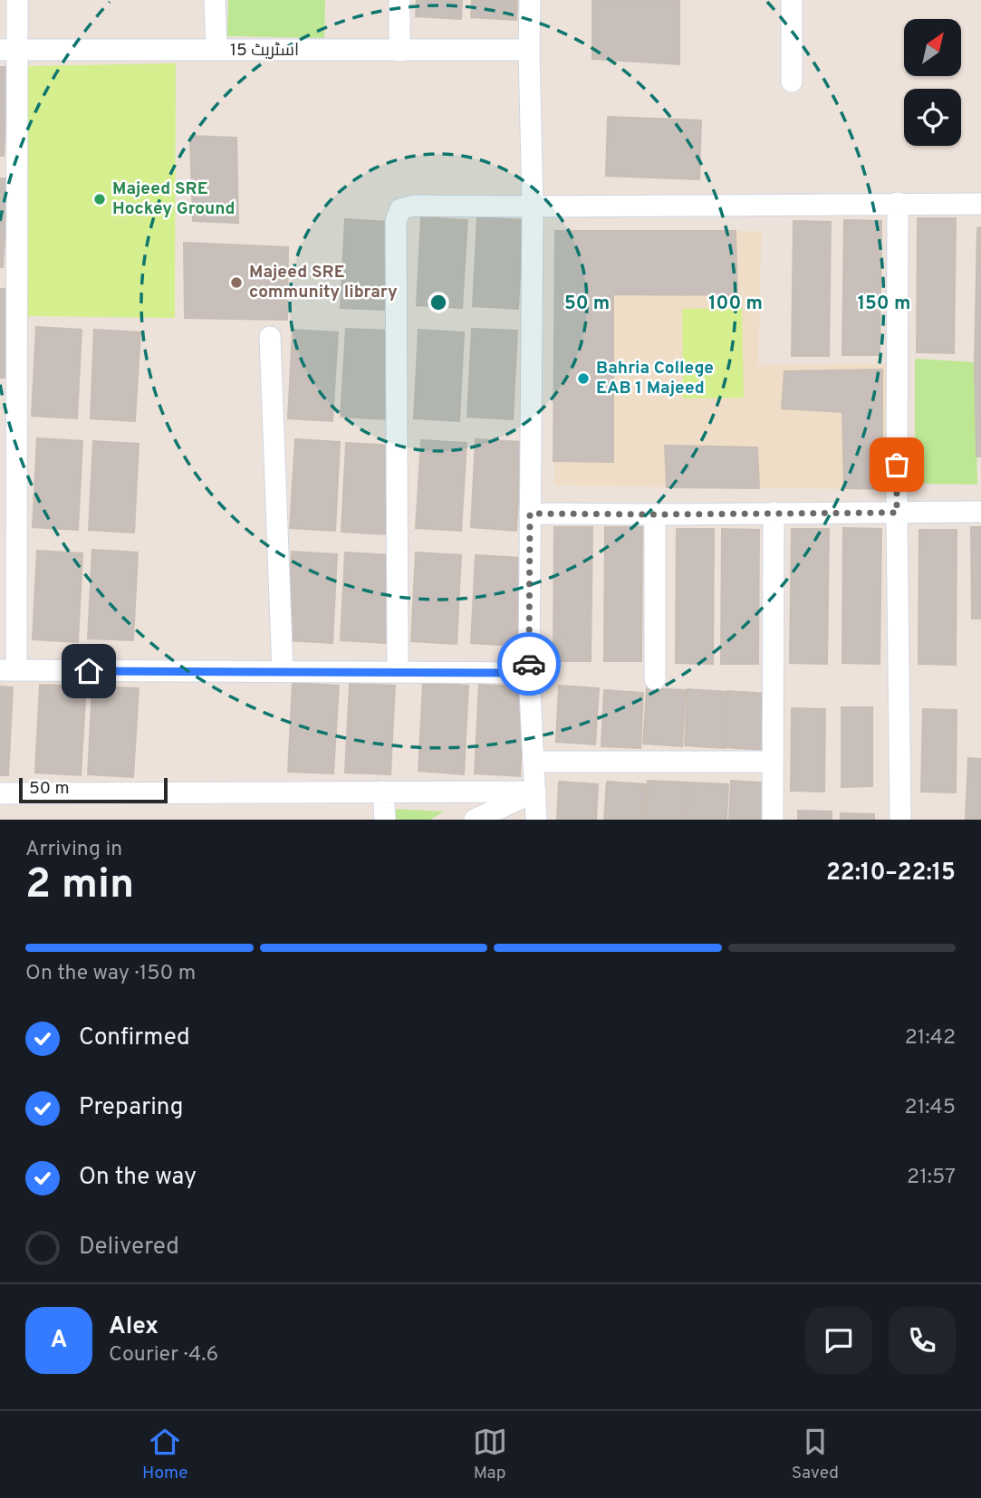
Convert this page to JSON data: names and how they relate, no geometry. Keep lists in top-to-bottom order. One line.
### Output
{"streets":{"street":["اسٹریٹ 15"]},"places":["Majeed SRE Hockey Ground","Majeed SRE community library","Bahria College EAB 1 Majeed"],"scale_bar":"50 m","north":"top right","page":{"scale":"50 m","heading":["2 min","Arriving in","22:10–22:15"],"panel":["Alex","Courier · 4.6"],"bar":"On the way · 150 m","list":[["Confirmed","21:42"],["Preparing","21:45"],["On the way","21:57"],"Delivered"],"round":"A","tabs":["Home","Map","Saved"]},"rings":["50 m","100 m","150 m"]}
